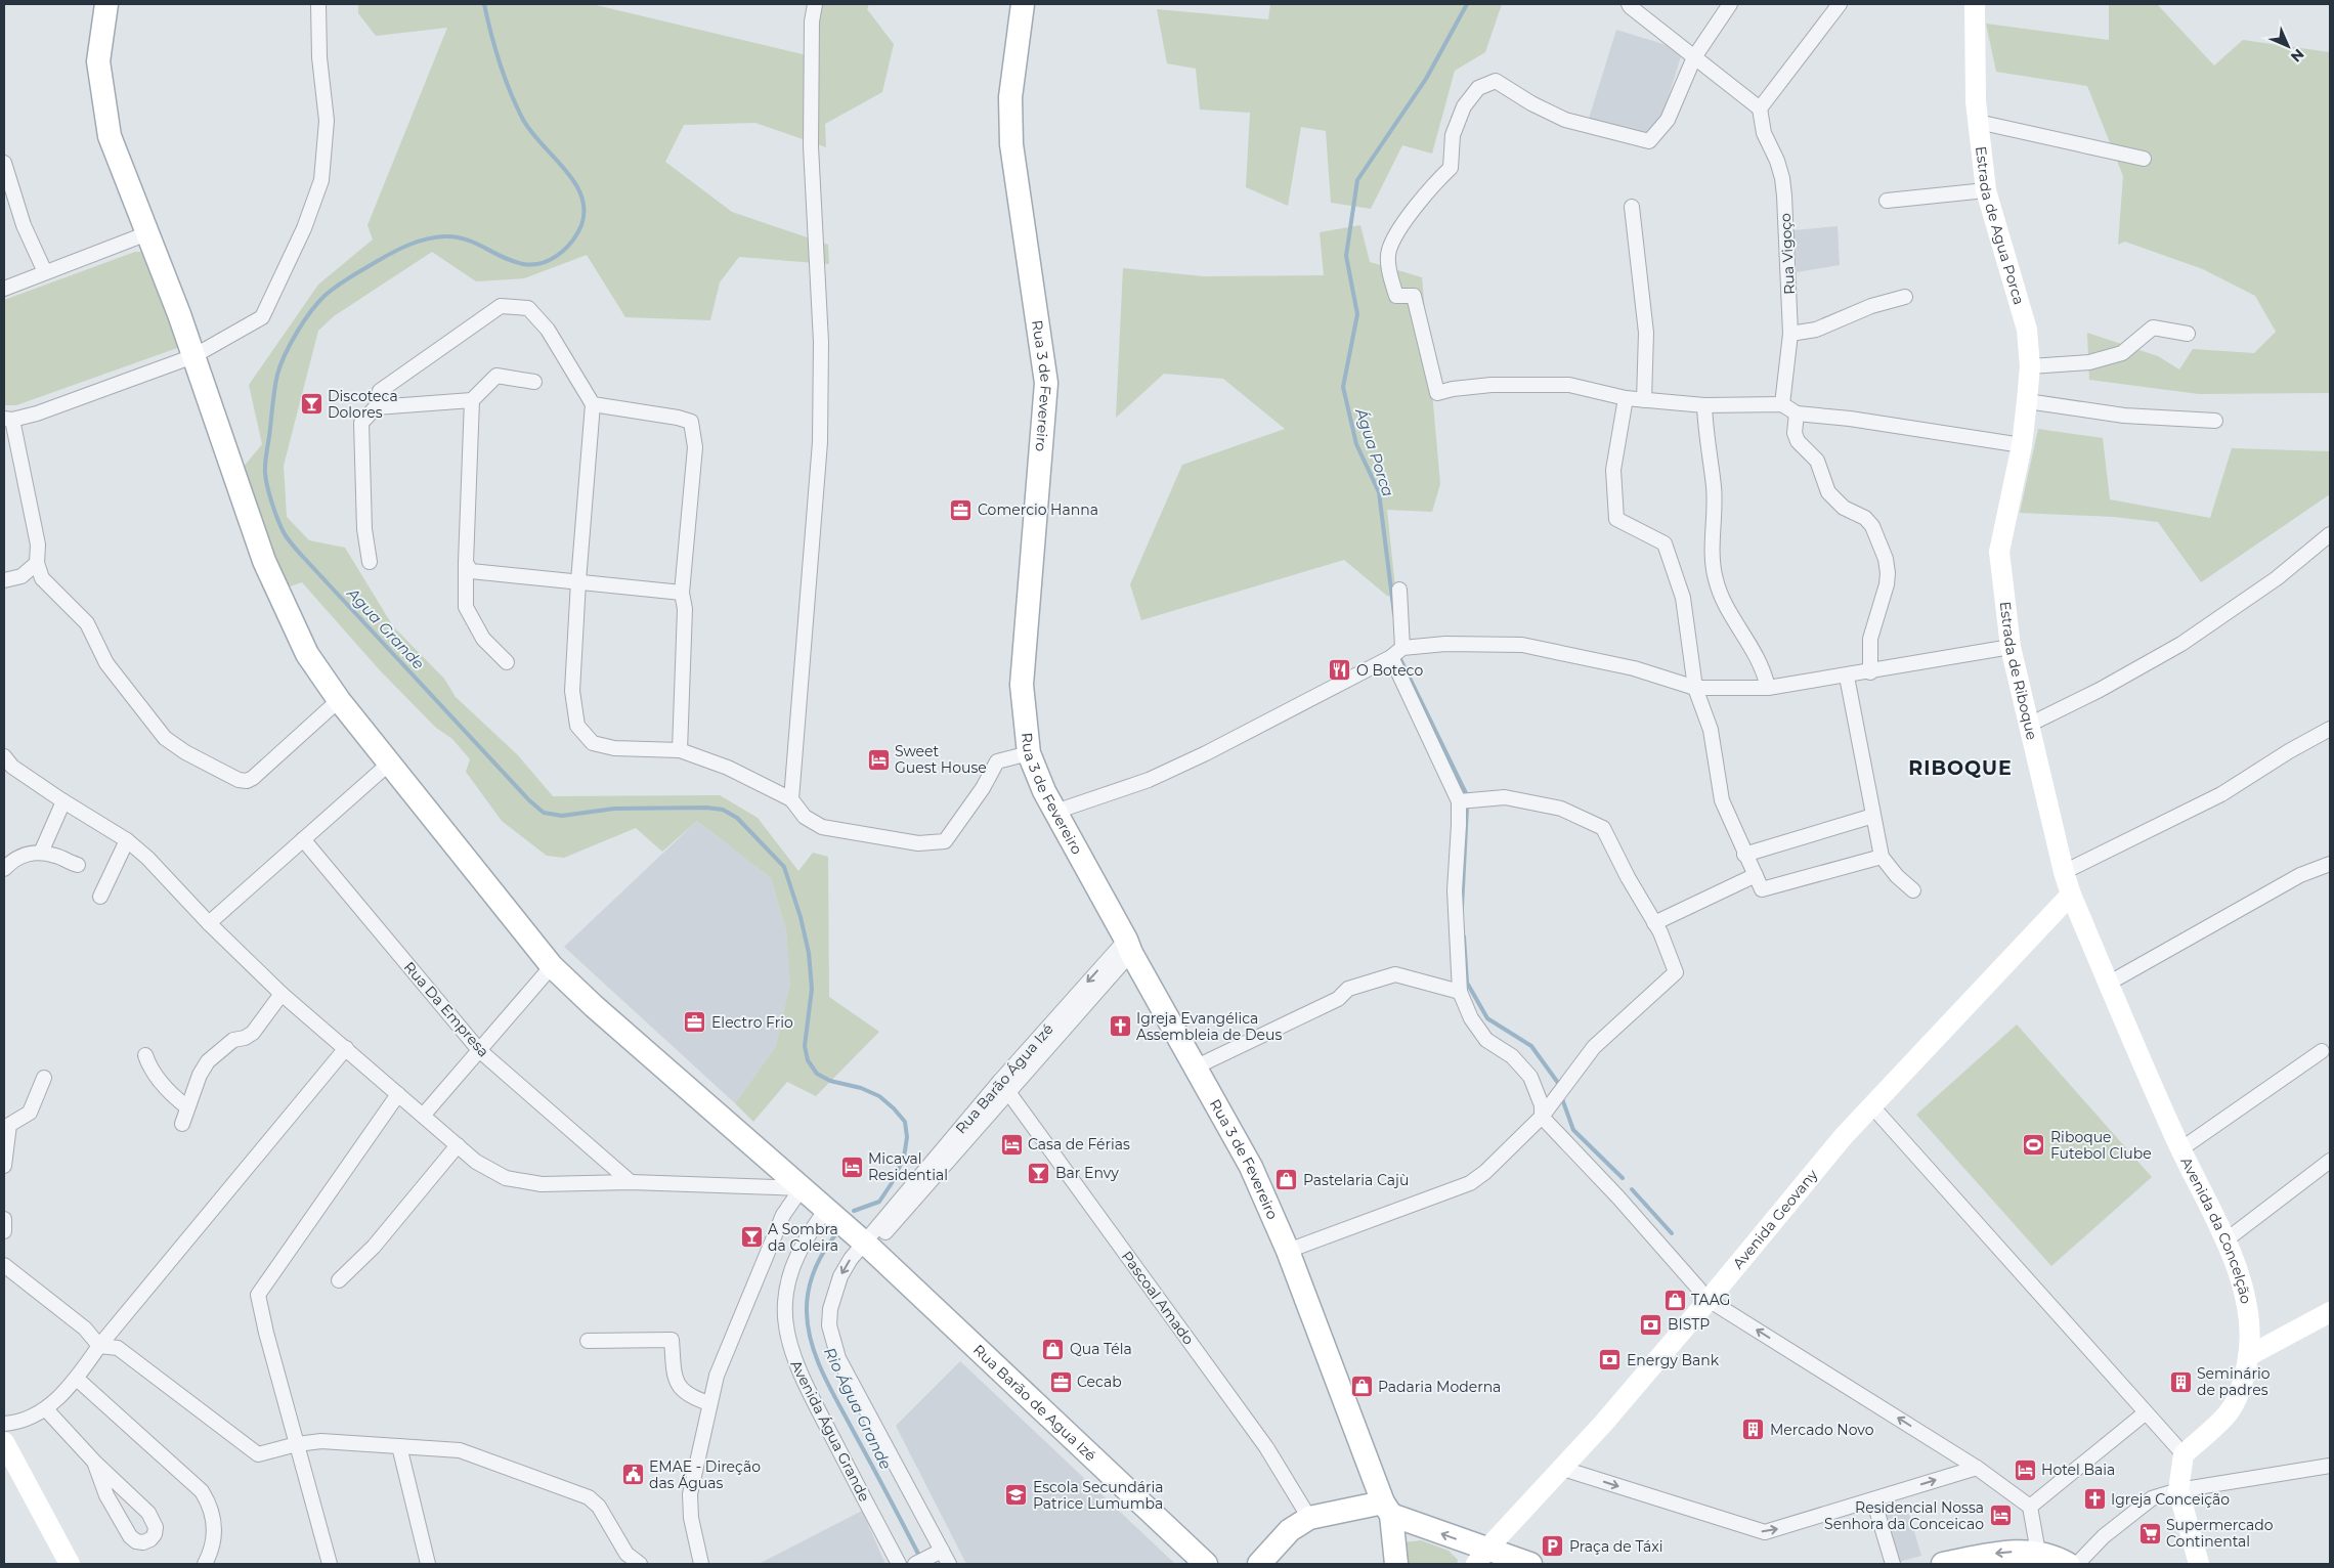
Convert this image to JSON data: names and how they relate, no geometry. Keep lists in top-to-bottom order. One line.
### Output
{"streets":{"main road":["Estrada de Agua Porca","Rua 3 de Fevereiro","Estrada de Riboque","Avenida Geovany","Avenida da Concelção","Rua Barão de Agua Izé"],"street":["Rua Vigoço","Rua Da Empresa","Rua Barão Água Izé","Pascoal Amado","Avenida Água Grande"]},"crossings":[["Estrada de Agua Porca","Estrada de Riboque"],["Rua 3 de Fevereiro","Rua Barão Água Izé"],["Estrada de Riboque","Avenida Geovany"],["Estrada de Riboque","Avenida da Concelção"],["Rua Barão Água Izé","Pascoal Amado"],["Rua Barão Água Izé","Rua Barão de Agua Izé"],["Avenida Geovany","Avenida da Concelção"],["Rua Barão de Agua Izé","Avenida Água Grande"]],"one_way":["Rua Barão Água Izé"],"districts":["RIBOQUE"],"water":["Água Porca","Agua Grande","Rio Água Grande"],"places":{"bar":["Discoteca Dolores","Bar Envy","A Sombra da Coleira"],"office":["Comercio Hanna","Electro Frio","Cecab"],"restaurant":["O Boteco"],"hotel":["Sweet Guest House","Casa de Férias","Micaval Residential","Hotel Baia","Residencial Nossa Senhora da Conceicao"],"church":["Igreja Evangélica Assembleia de Deus","Igreja Conceição"],"sports":["Riboque Futebol Clube"],"shop":["Pastelaria Cajù","TAAG","Qua Téla","Padaria Moderna"],"bank":["BISTP","Energy Bank"],"building":["Seminário de padres","Mercado Novo"],"public building":["EMAE - Direção das Águas"],"school or university":["Escola Secundária Patrice Lumumba"],"supermarket":["Supermercado Continental"],"parking":["Praça de Táxi"]},"north":"bottom right"}
